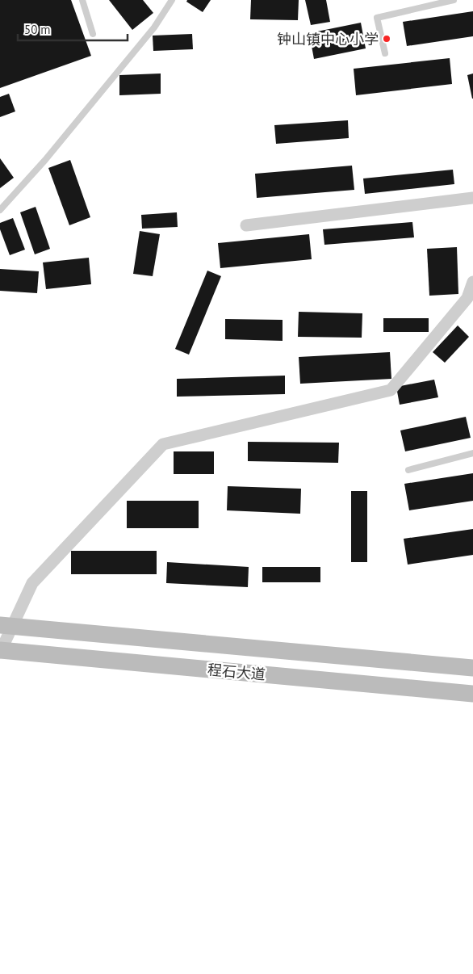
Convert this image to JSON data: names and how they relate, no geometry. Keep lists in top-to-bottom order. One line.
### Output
{"streets":{"street":["程石大道"]},"places":["钟山镇中心小学"],"scale_bar":"50 m"}
